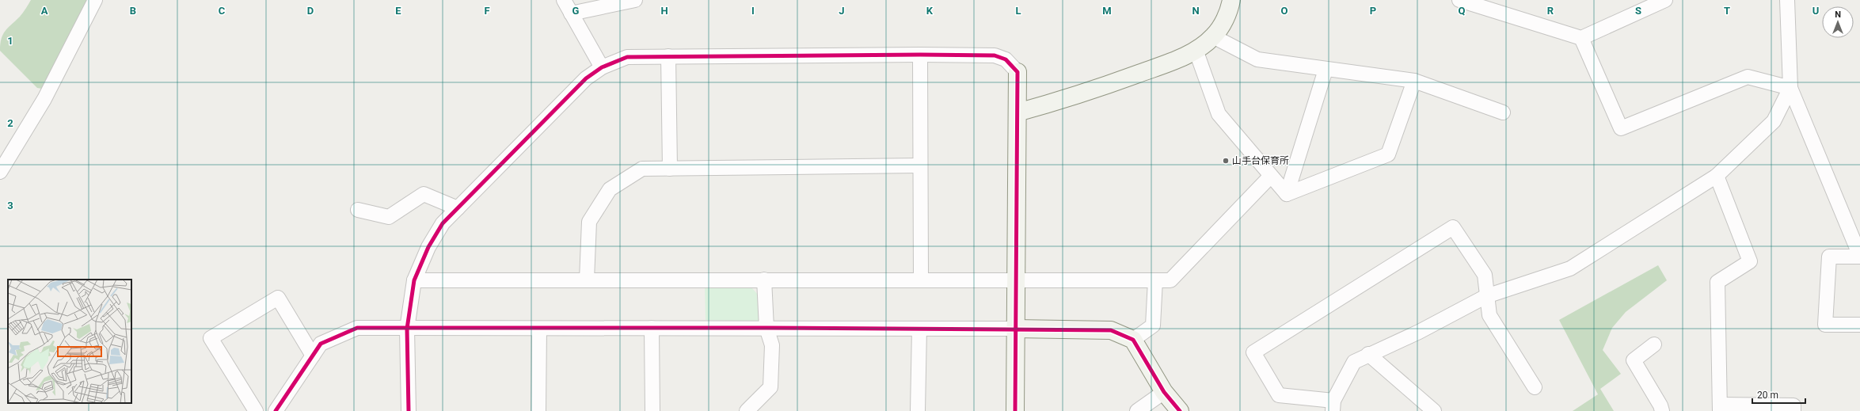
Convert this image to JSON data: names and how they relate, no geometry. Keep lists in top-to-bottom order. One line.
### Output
{"places":["山手台保育所"],"scale_bar":"20 m","north":"top","grid":{"columns":["A","B","C","D","E","F","G","H","I","J","K","L","M","N","O","P","Q","R","S","T","U"],"rows":["1","2","3"]}}
